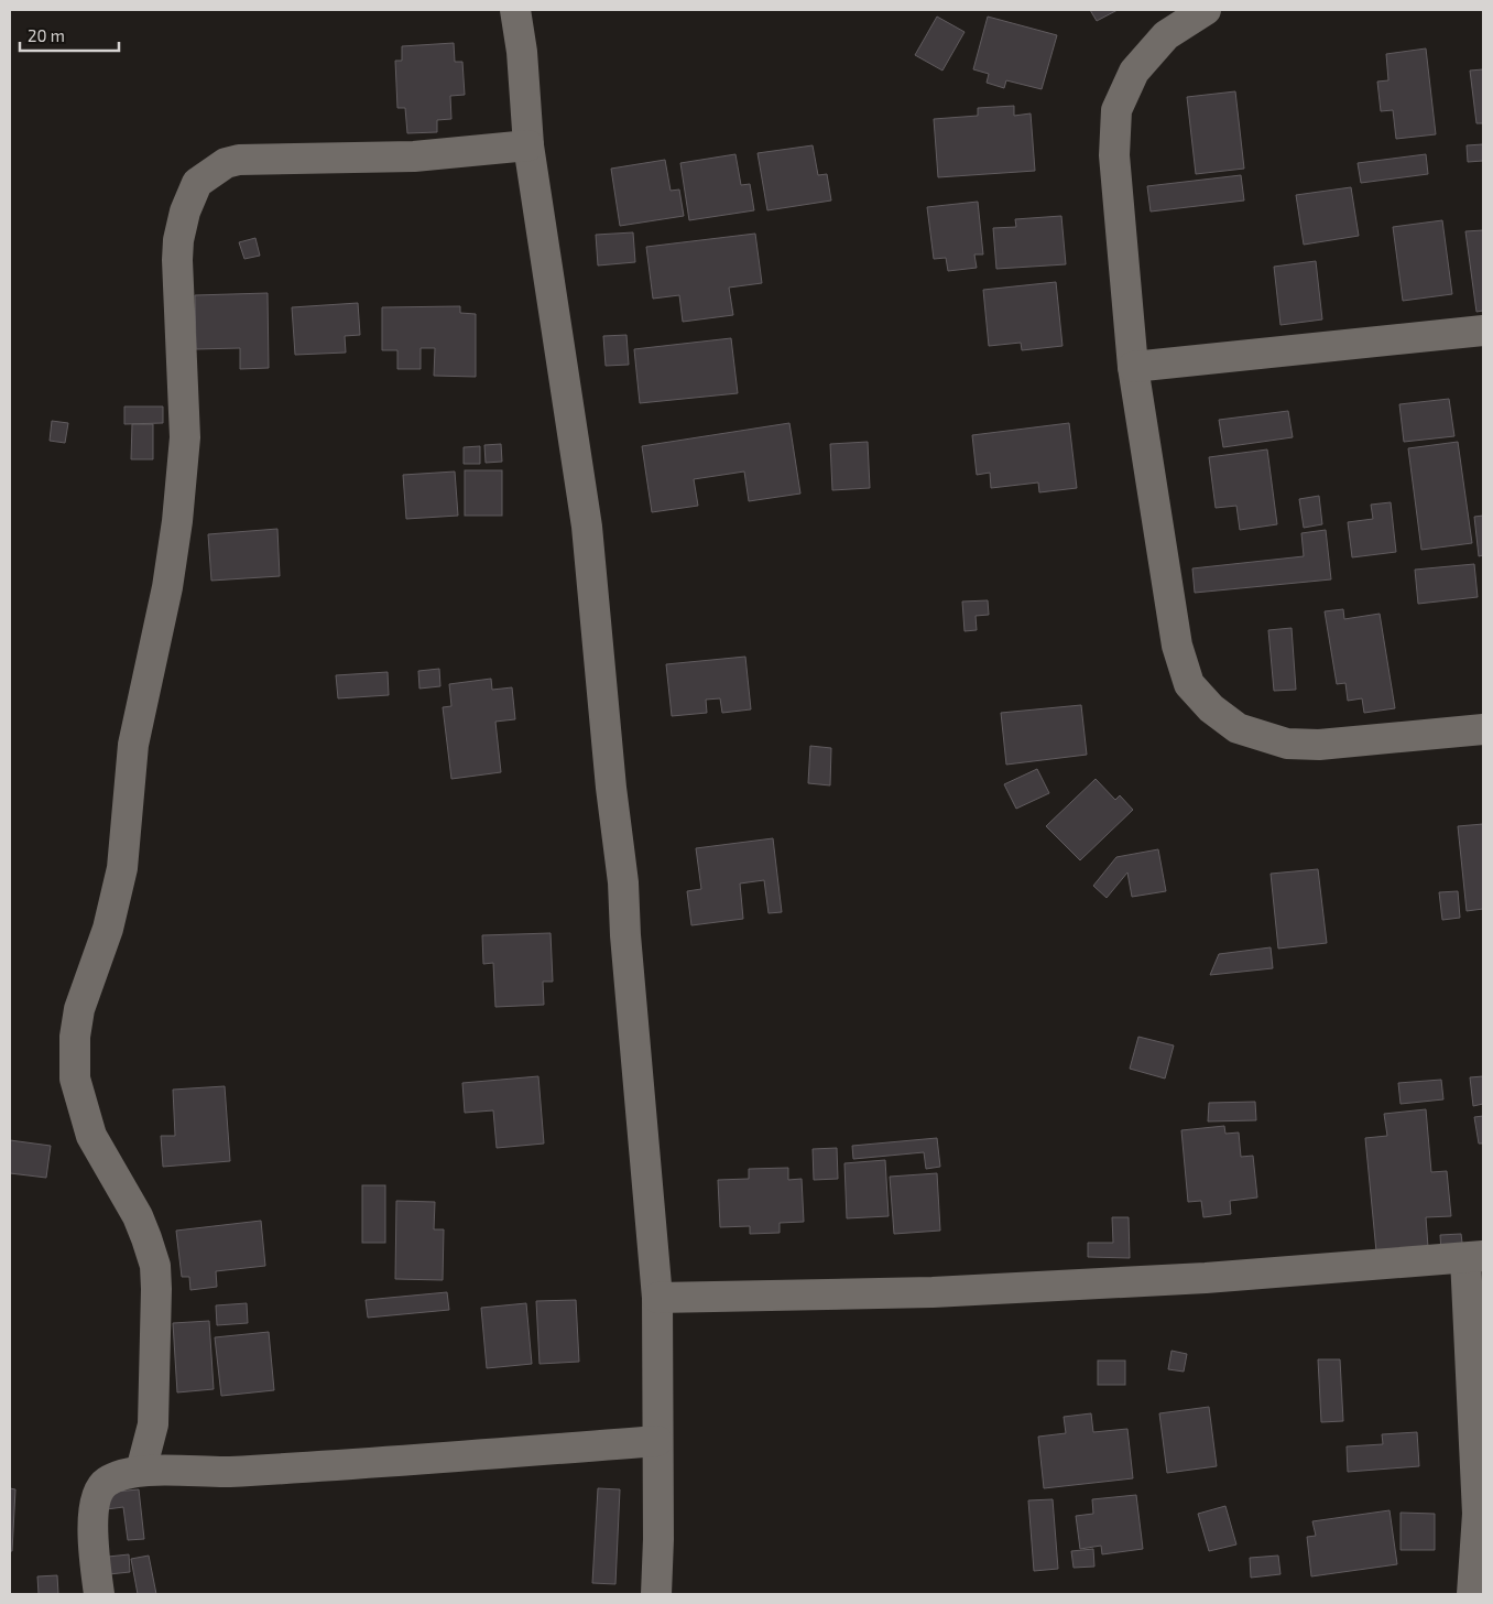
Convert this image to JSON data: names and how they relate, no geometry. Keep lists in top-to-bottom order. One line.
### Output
{"scale_bar":"20 m"}
